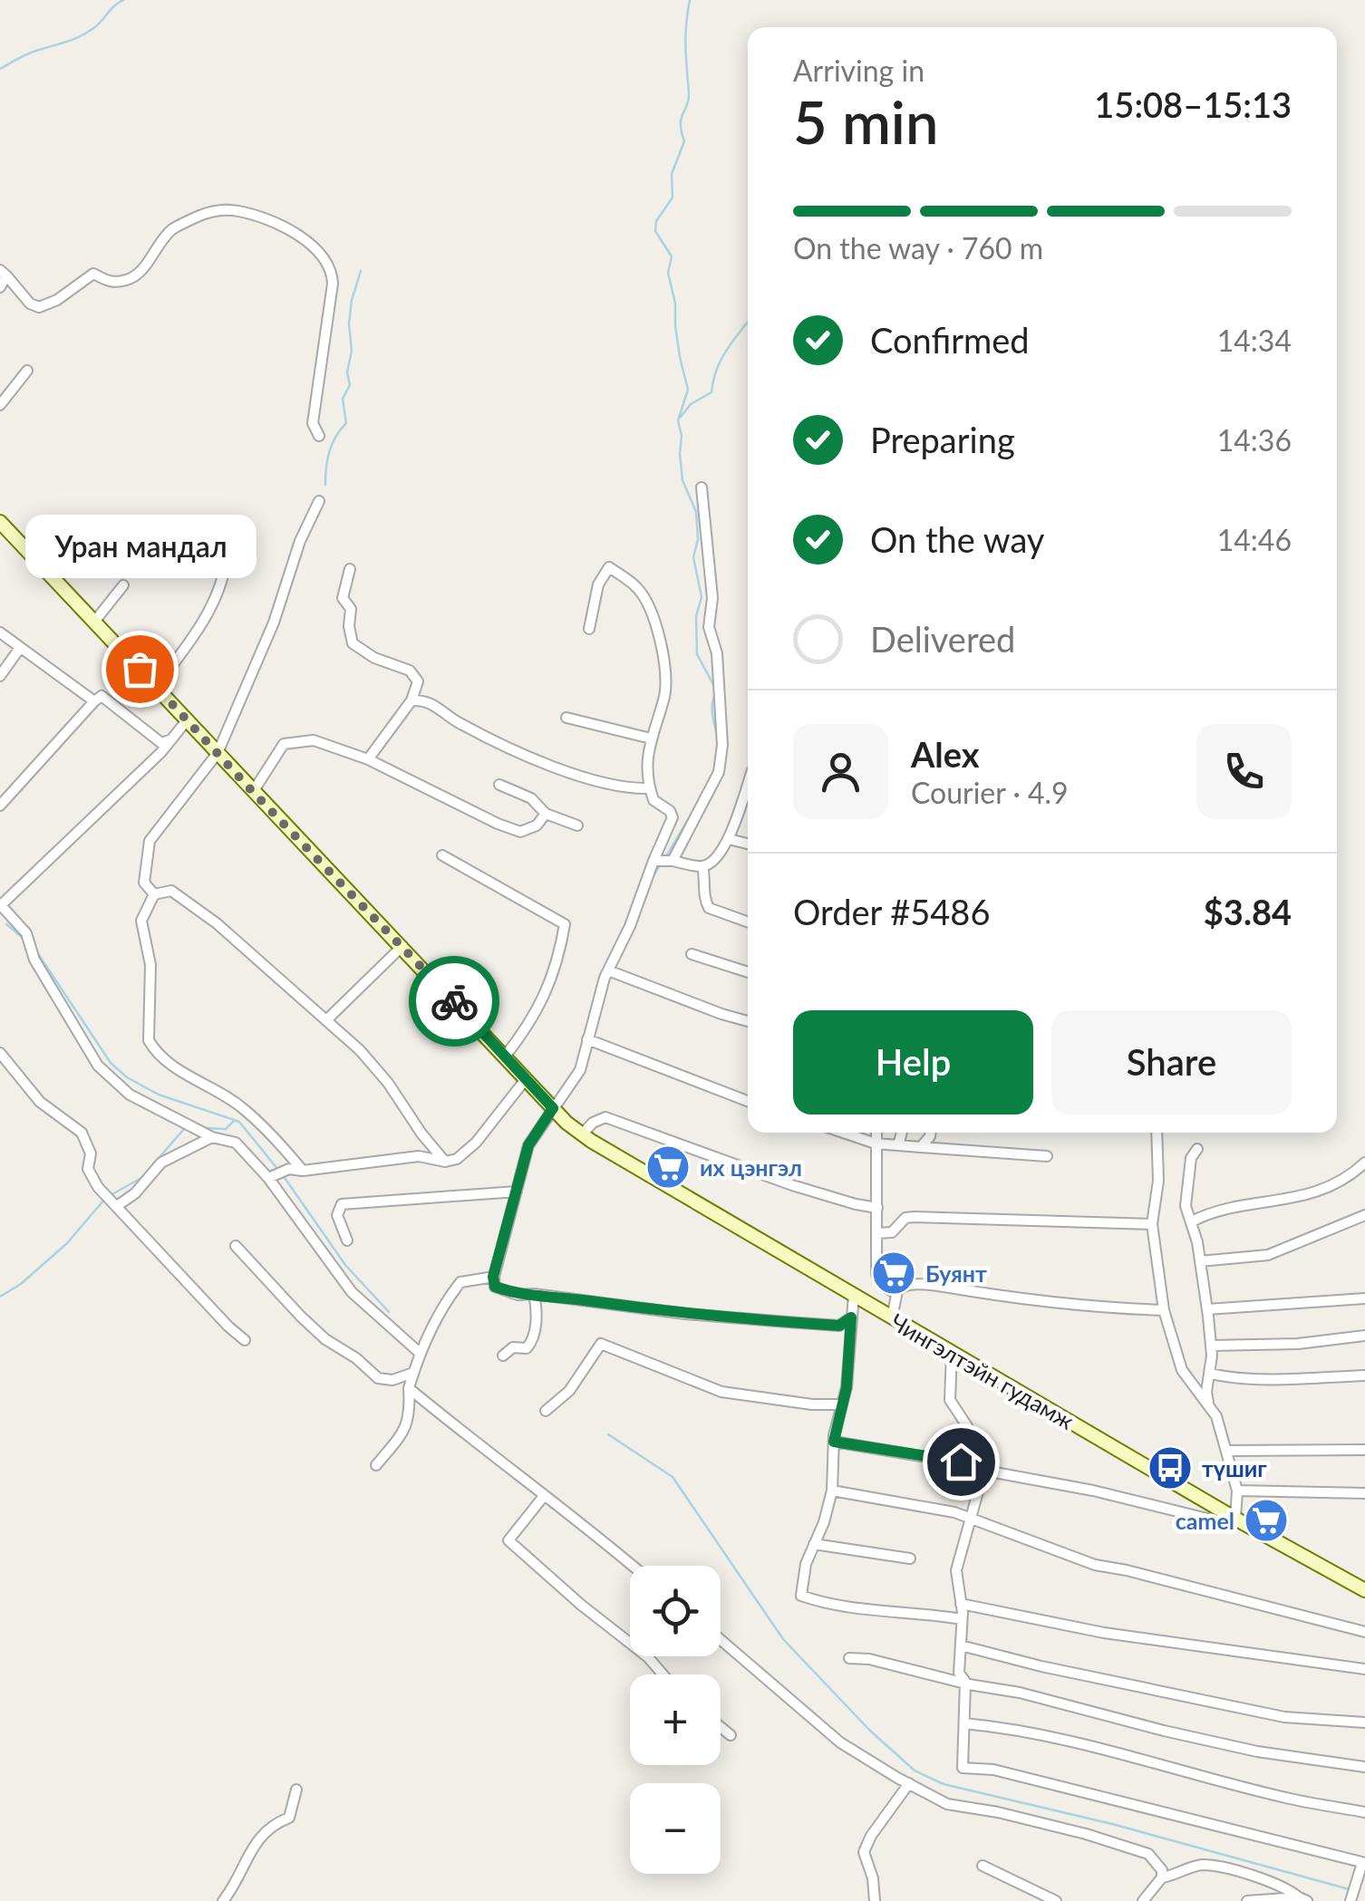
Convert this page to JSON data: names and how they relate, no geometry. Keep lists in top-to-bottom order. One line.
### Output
{"streets":{"main road":["Чингэлтэйн гудамж"]},"places":{"other":["Уран мандал"],"supermarket":["их цэнгэл","Буянт","camel"],"bus stop":["түшиг"]},"page":{"heading":["5 min","Arriving in","15:08–15:13"],"panel":["Alex","Courier · 4.9","Order #5486","$3.84"],"bar":"On the way · 760 m","list":[["Confirmed","14:34"],["Preparing","14:36"],["On the way","14:46"],"Delivered"],"bubble":"Уран мандал","buttons":["Help","Share"],"map_buttons":["+","−"]}}
